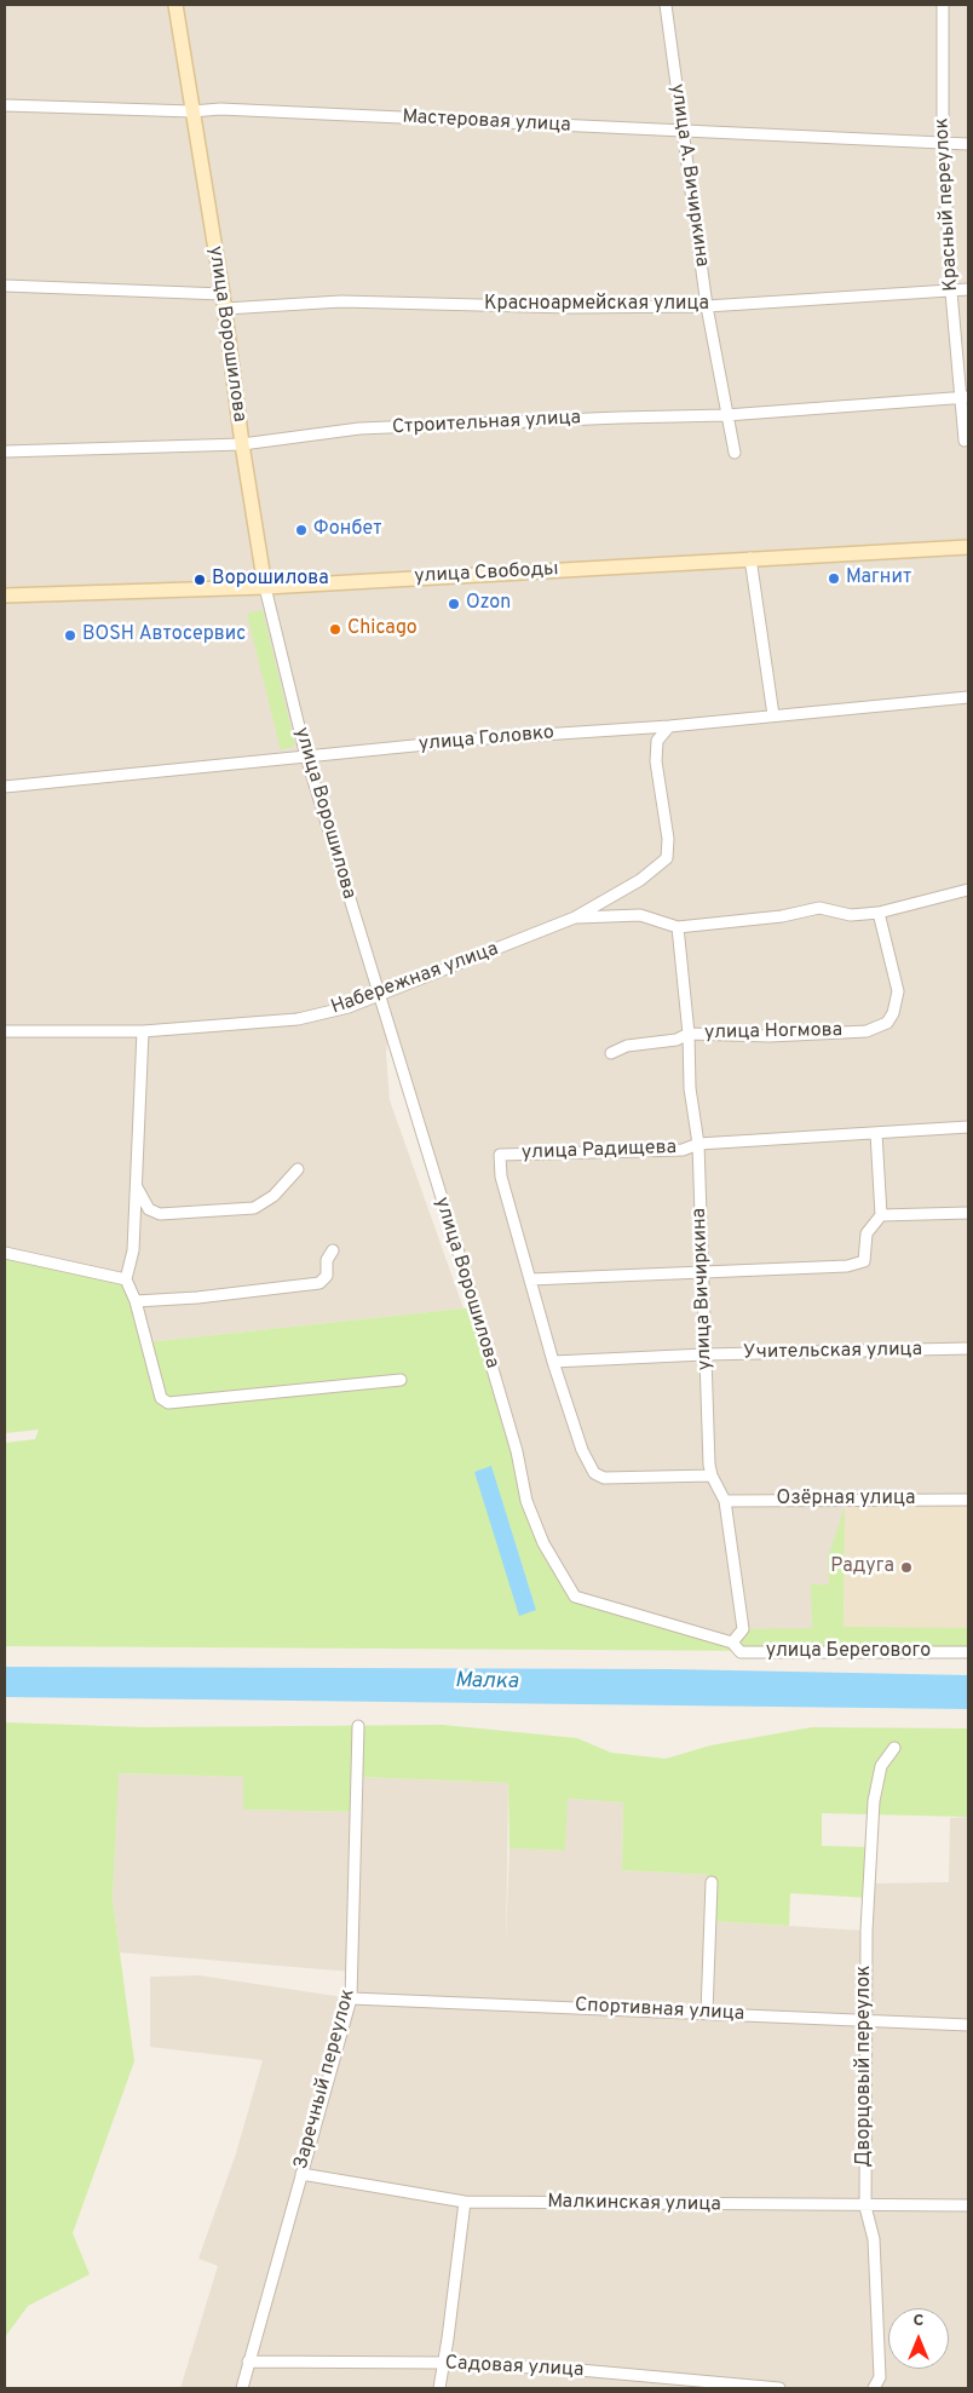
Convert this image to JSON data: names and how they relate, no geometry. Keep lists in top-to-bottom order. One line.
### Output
{"streets":{"main road":["улица Ворошилова","улица Свободы"],"street":["Мастеровая улица","улица А. Вичиркина","Красный переулок","Красноармейская улица","Строительная улица","улица Головко","Набережная улица","улица Ногмова","улица Радищева","улица Вичиркина","Учительская улица","Озёрная улица","улица Берегового","Спортивная улица","Дворцовый переулок","Заречный переулок","Малкинская улица","Садовая улица"]},"crossings":[["Мастеровая улица","улица А. Вичиркина"],["Мастеровая улица","Красный переулок"],["Мастеровая улица","улица Ворошилова"],["улица А. Вичиркина","Красноармейская улица"],["улица А. Вичиркина","Строительная улица"],["Красный переулок","Красноармейская улица"],["Красный переулок","Строительная улица"],["Красноармейская улица","улица Ворошилова"],["улица Ворошилова","Строительная улица"],["улица Ворошилова","улица Свободы"],["улица Ворошилова","улица Головко"],["улица Ворошилова","Набережная улица"],["улица Ворошилова","улица Берегового"],["улица Головко","Набережная улица"],["Набережная улица","улица Ногмова"],["Набережная улица","улица Вичиркина"],["улица Ногмова","улица Вичиркина"],["улица Радищева","улица Вичиркина"],["улица Радищева","Учительская улица"],["улица Вичиркина","Учительская улица"],["улица Вичиркина","Озёрная улица"],["улица Вичиркина","улица Берегового"],["Спортивная улица","Дворцовый переулок"],["Спортивная улица","Заречный переулок"],["Дворцовый переулок","Малкинская улица"],["Заречный переулок","Малкинская улица"],["Заречный переулок","Садовая улица"]],"water":["Малка"],"places":["Фонбет","Магнит","Ворошилова","Ozon","Chicago","BOSH Автосервис","Радуга"],"north":"top"}
